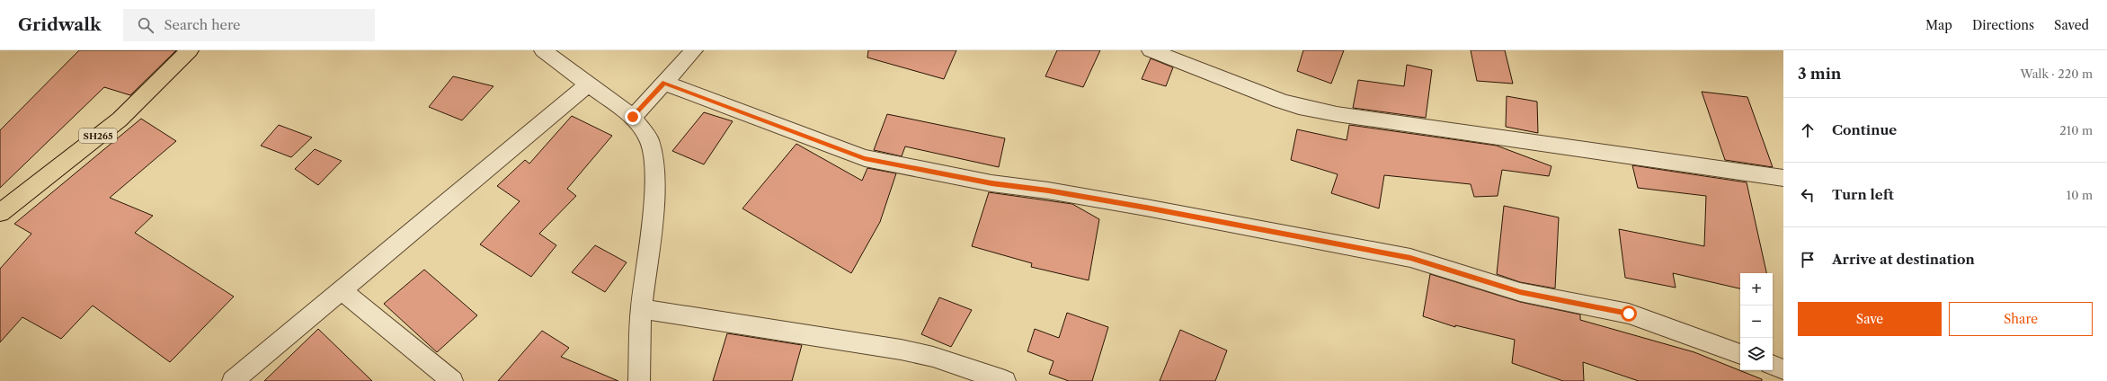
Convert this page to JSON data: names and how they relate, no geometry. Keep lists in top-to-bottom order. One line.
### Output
{"streets":{"main road":["SH265"]},"page":{"header":"Gridwalk","search":"Search here","nav":["Map","Directions","Saved"],"heading":["3 min","Walk · 220 m"],"list":[["Continue","210 m"],["Turn left","10 m"],"Arrive at destination"],"map_buttons":["+","−"],"buttons":["Save","Share"]}}
